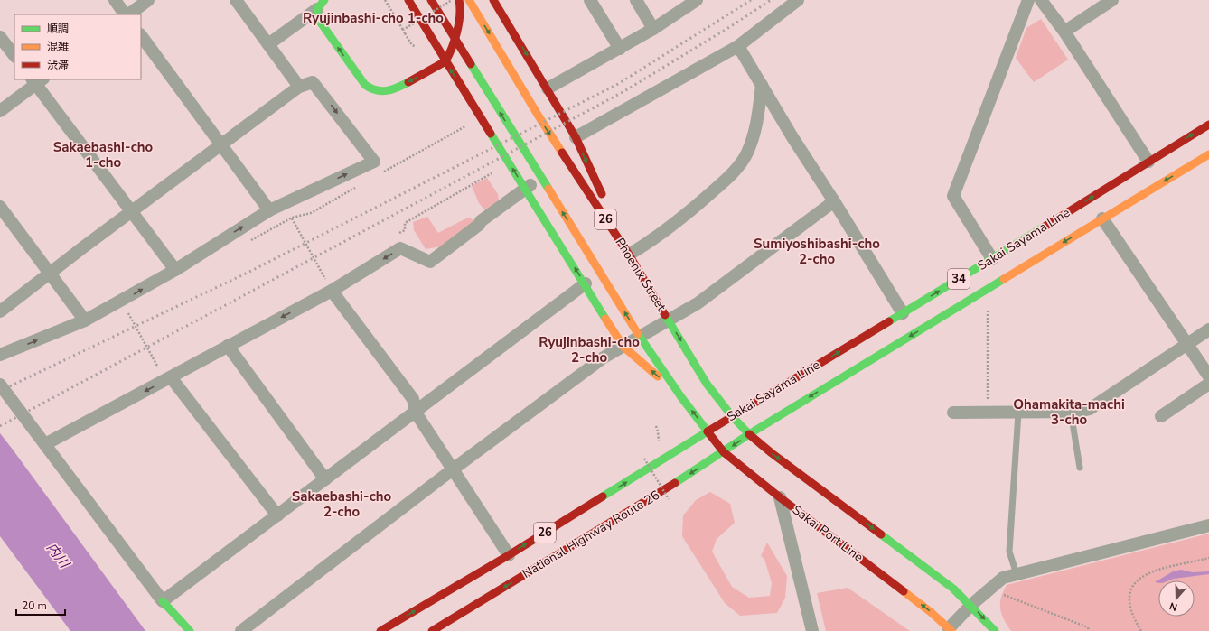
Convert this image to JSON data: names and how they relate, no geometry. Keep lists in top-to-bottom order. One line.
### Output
{"streets":{"main road":["26","Sakai Sayama Line","Phoenix Street","34","Sakai Port Line","National Highway Route 26"]},"crossings":[["26","Sakai Sayama Line"],["26","Phoenix Street"],["26","Sakai Port Line"],["26","National Highway Route 26"],["Sakai Sayama Line","Phoenix Street"],["Sakai Sayama Line","Sakai Port Line"],["Sakai Sayama Line","National Highway Route 26"],["Phoenix Street","National Highway Route 26"],["Sakai Port Line","National Highway Route 26"]],"districts":["Ryujinbashi-cho 1-cho","Sakaebashi-cho 1-cho","Sumiyoshibashi-cho 2-cho","Ryujinbashi-cho 2-cho","Ohamakita-machi 3-cho","Sakaebashi-cho 2-cho"],"water":["内川"],"legend":["順調","混雑","渋滞"],"scale_bar":"20 m","north":"bottom"}
